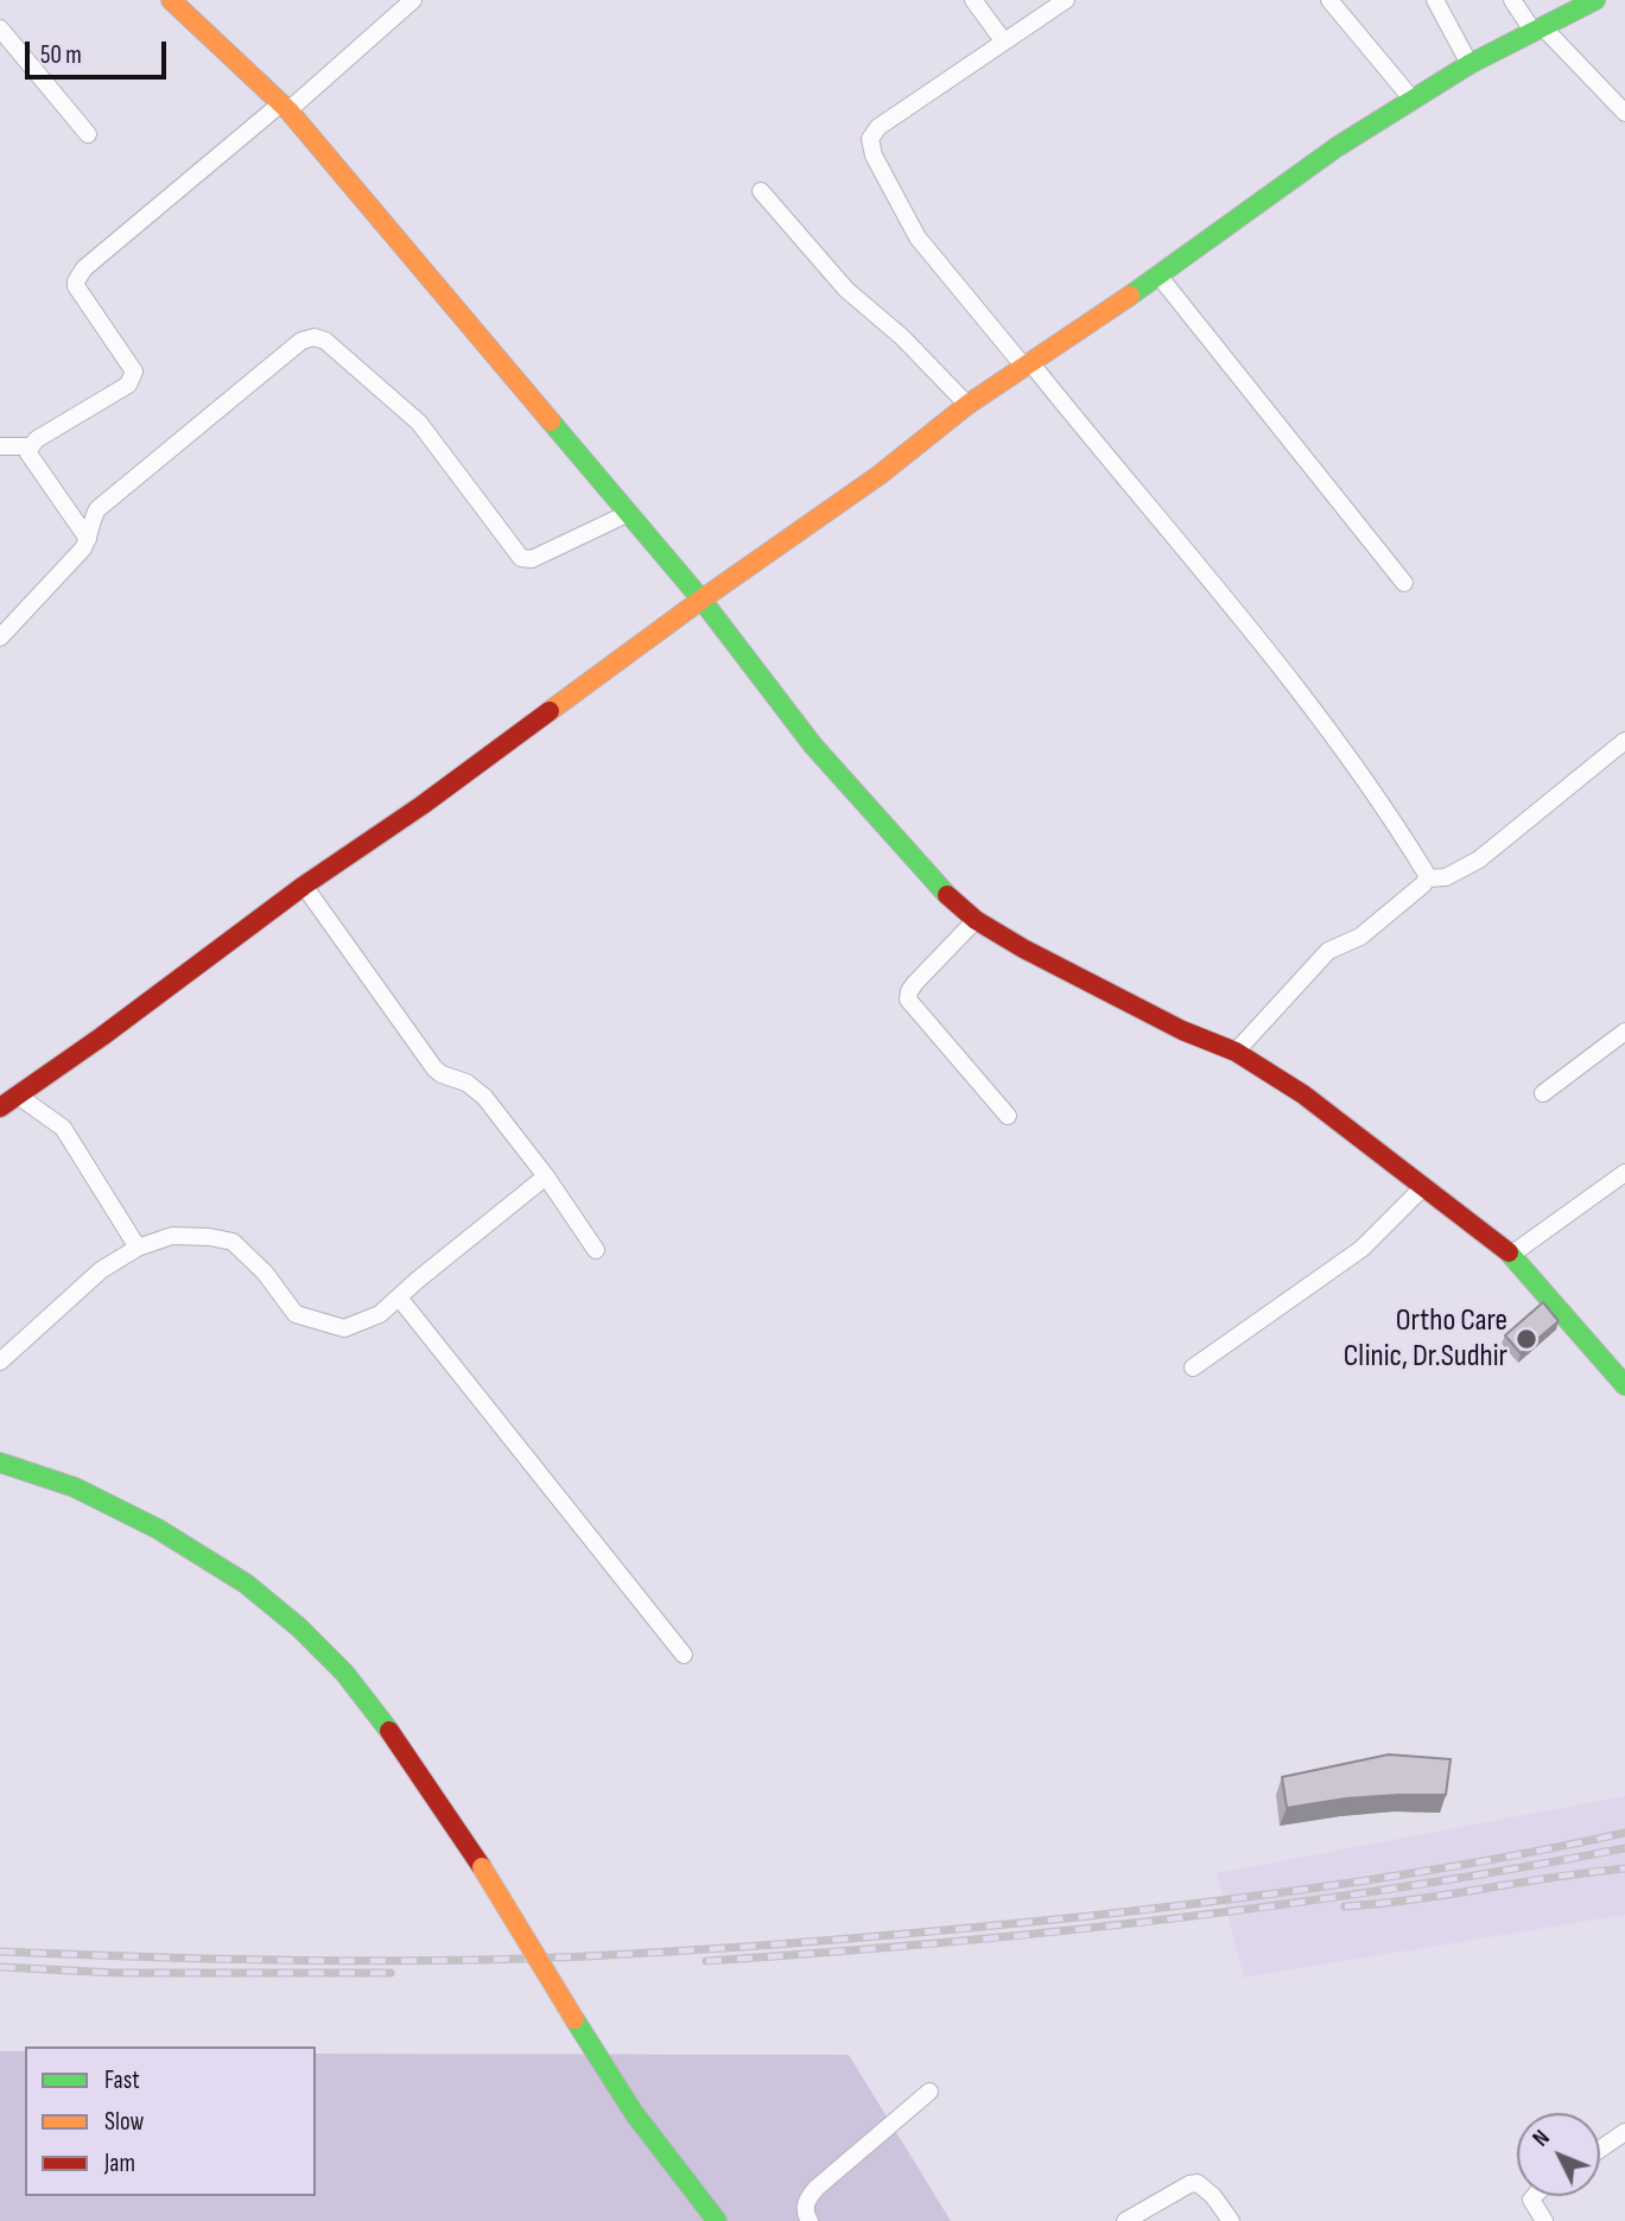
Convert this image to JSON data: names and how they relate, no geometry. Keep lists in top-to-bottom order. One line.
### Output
{"places":["Ortho Care Clinic, Dr.Sudhir"],"legend":["Fast","Slow","Jam"],"scale_bar":"50 m","north":"top left"}
